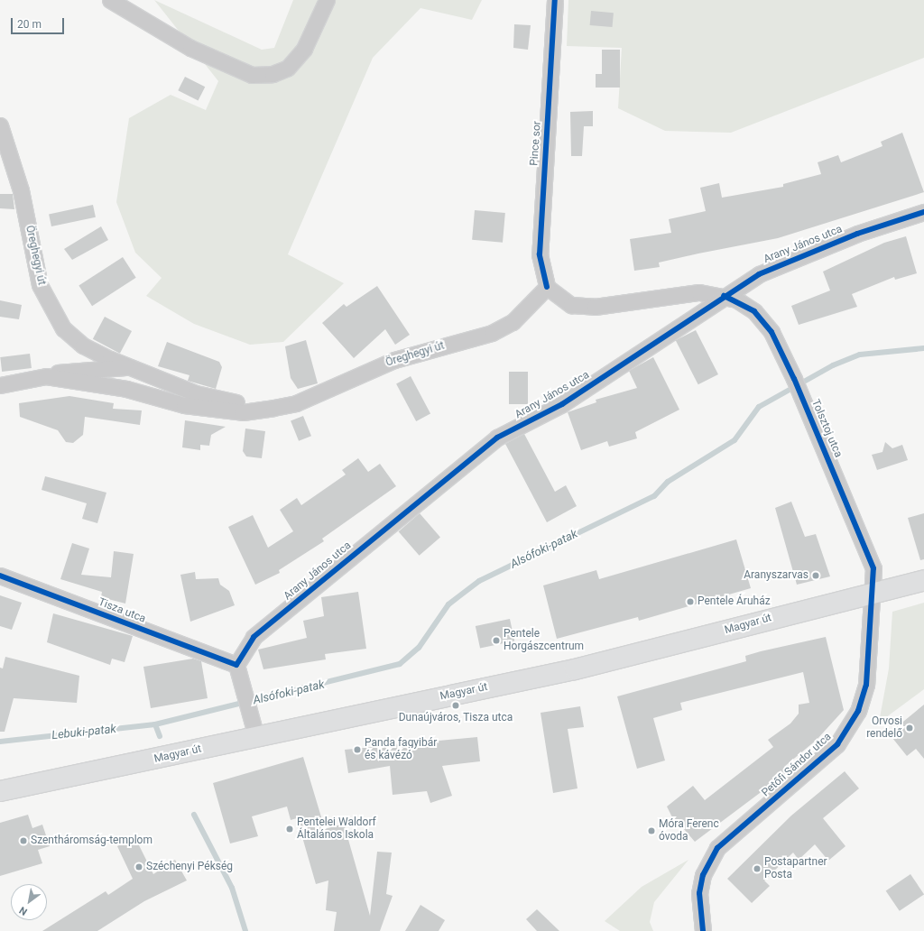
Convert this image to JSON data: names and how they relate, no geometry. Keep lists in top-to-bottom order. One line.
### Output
{"streets":{"street":["Pince sor","Arany János utca","Öreghegyi út","Tolsztoj utca","Tisza utca","Magyar út","Petőfi Sándor utca"]},"crossings":[["Pince sor","Öreghegyi út"],["Arany János utca","Tolsztoj utca"],["Arany János utca","Tisza utca"],["Tolsztoj utca","Magyar út"],["Tolsztoj utca","Petőfi Sándor utca"],["Magyar út","Petőfi Sándor utca"]],"water":["Alsófoki-patak","Lebuki-patak"],"places":["Aranyszarvas","Pentele Áruház","Pentele Horgászcentrum","Dunaújváros, Tisza utca","Orvosi rendelő","Panda fagyibár és kávézó","Pentelei Waldorf Általános Iskola","Móra Ferenc óvoda","Szentháromság-templom","Széchenyi Pékség","Postapartner Posta"],"scale_bar":"20 m","north":"bottom left"}
